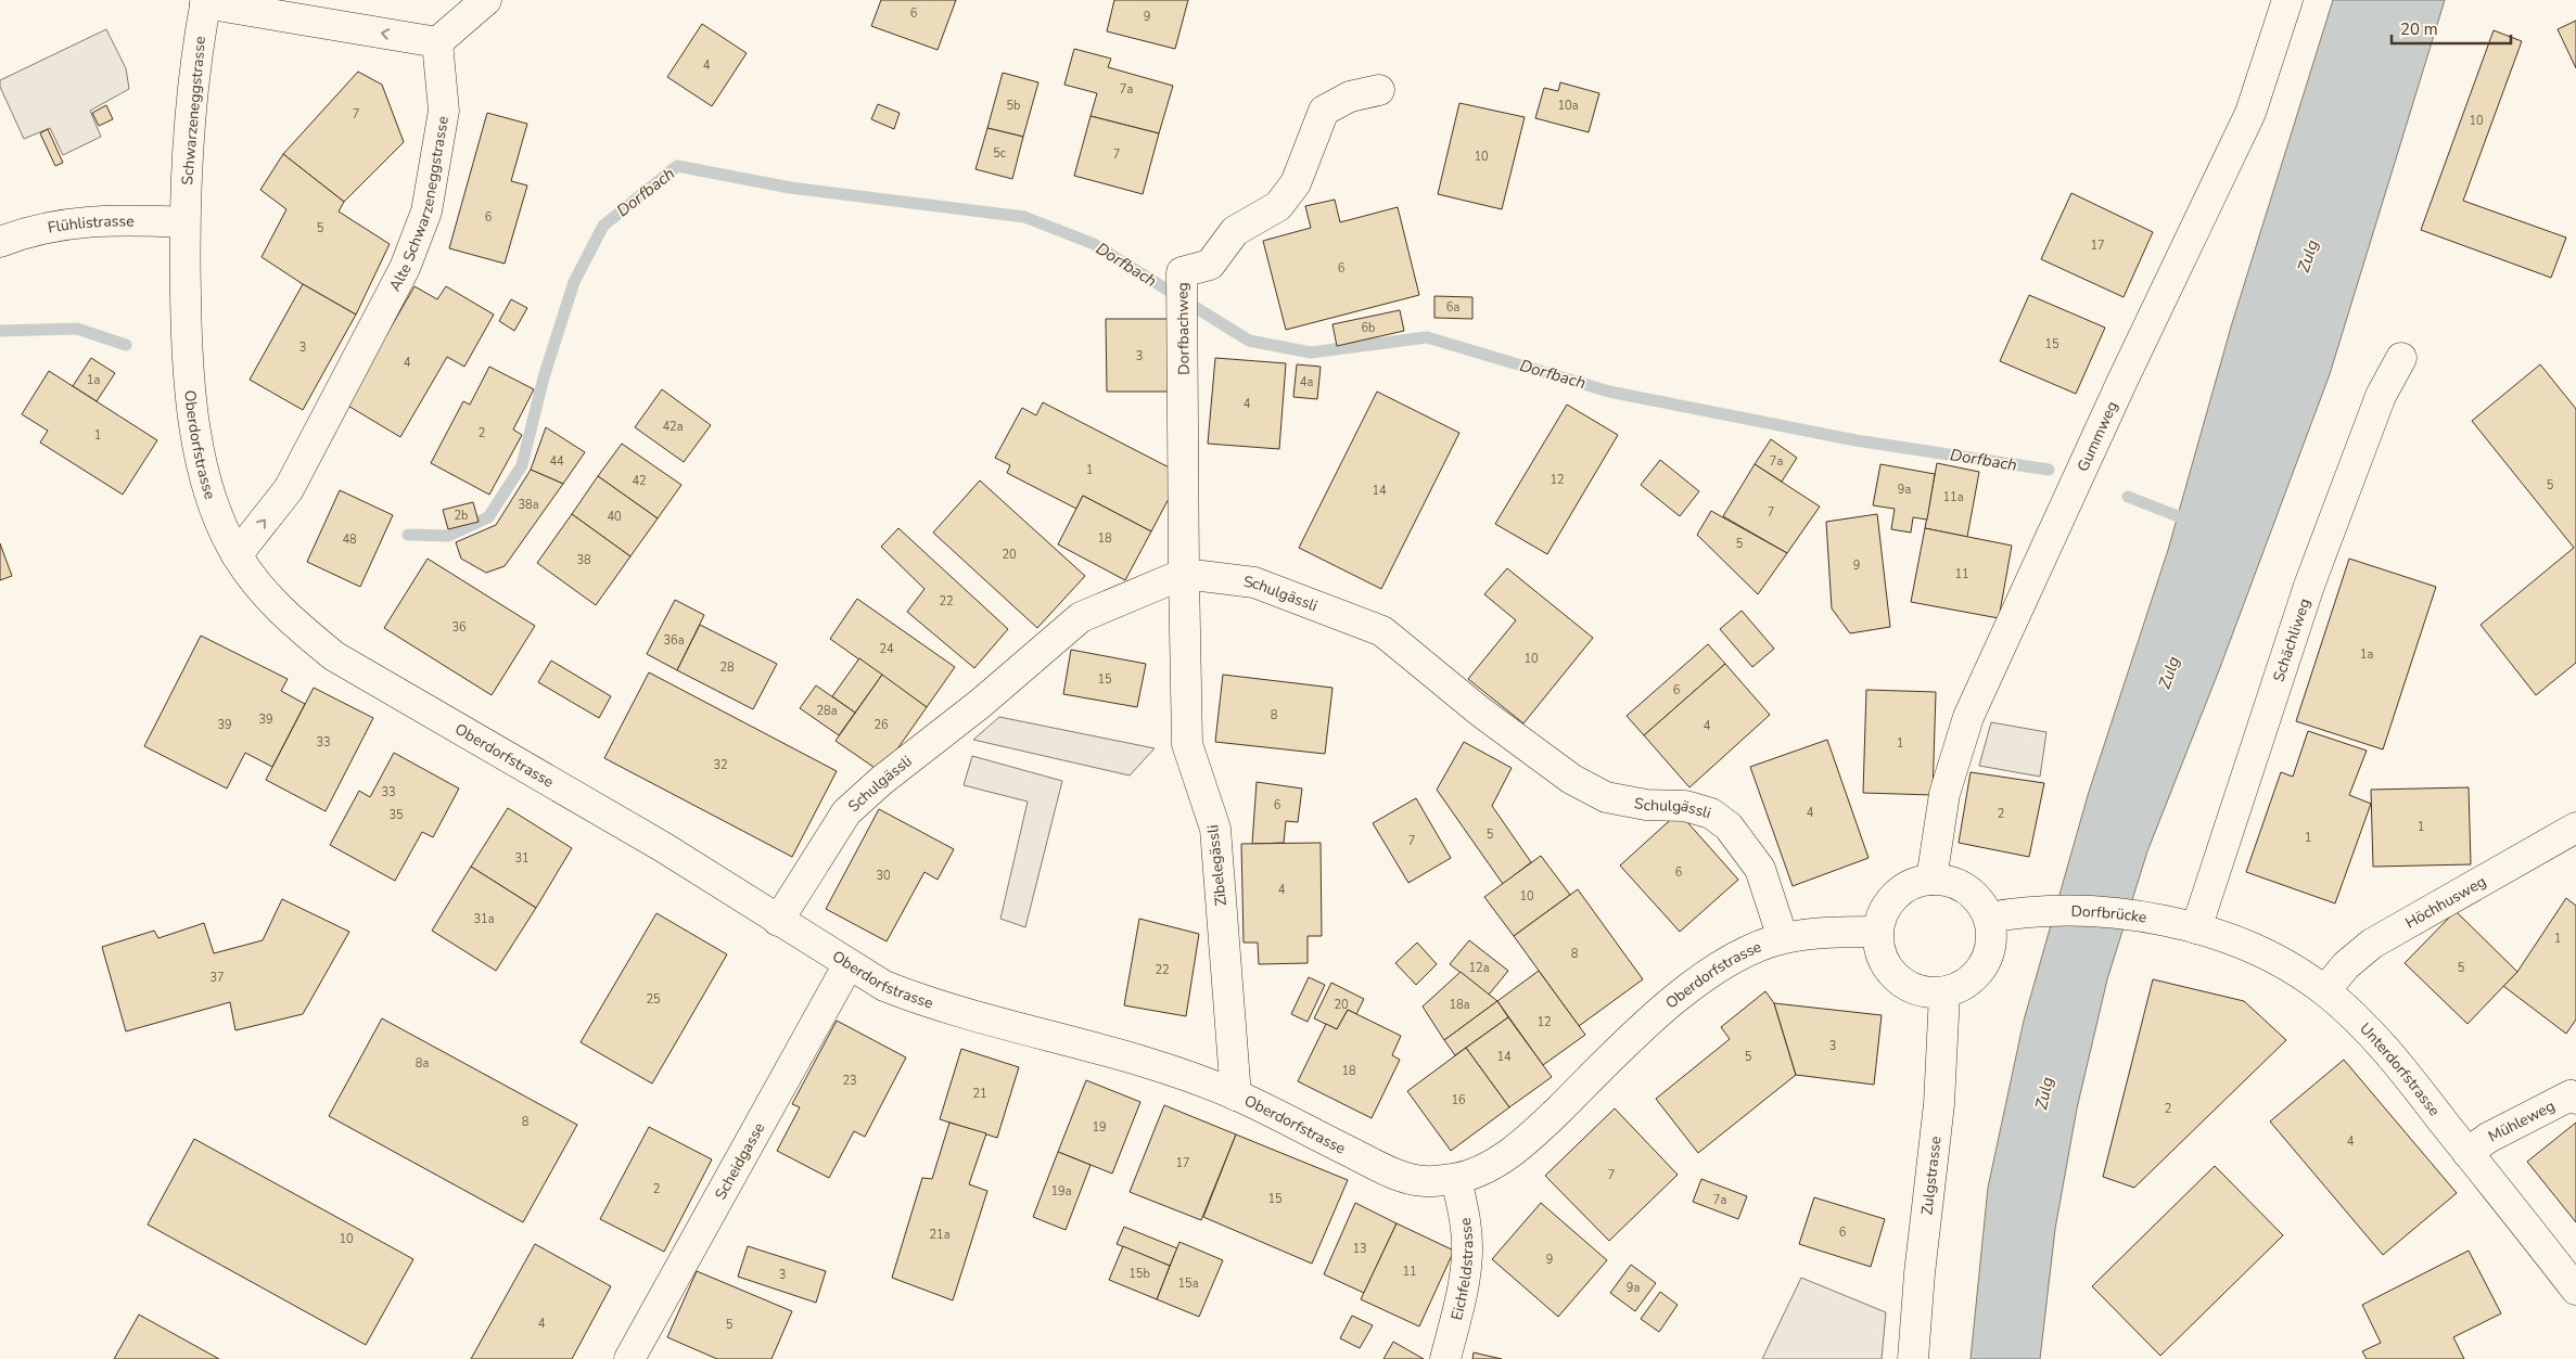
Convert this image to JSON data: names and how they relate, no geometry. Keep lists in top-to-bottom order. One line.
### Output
{"streets":{"street":["Schwarzeneggstrasse","Alte Schwarzeneggstrasse","Flühlistrasse","Dorfbachweg","Gummweg","Oberdorfstrasse","Schulgässli","Schächliweg","Zibelegässli","Höchhusweg","Dorfbrücke","Unterdorfstrasse","Mühleweg","Scheidgasse","Zulgstrasse","Eichfeldstrasse"]},"crossings":[["Schwarzeneggstrasse","Flühlistrasse"],["Schwarzeneggstrasse","Oberdorfstrasse"],["Alte Schwarzeneggstrasse","Oberdorfstrasse"],["Flühlistrasse","Oberdorfstrasse"],["Dorfbachweg","Schulgässli"],["Dorfbachweg","Zibelegässli"],["Gummweg","Oberdorfstrasse"],["Gummweg","Dorfbrücke"],["Gummweg","Zulgstrasse"],["Oberdorfstrasse","Schulgässli"],["Oberdorfstrasse","Zibelegässli"],["Oberdorfstrasse","Dorfbrücke"],["Oberdorfstrasse","Scheidgasse"],["Oberdorfstrasse","Zulgstrasse"],["Oberdorfstrasse","Eichfeldstrasse"],["Schulgässli","Zibelegässli"],["Schächliweg","Dorfbrücke"],["Schächliweg","Unterdorfstrasse"],["Höchhusweg","Unterdorfstrasse"],["Dorfbrücke","Unterdorfstrasse"],["Dorfbrücke","Zulgstrasse"],["Unterdorfstrasse","Mühleweg"]],"one_way":["Alte Schwarzeneggstrasse"],"water":["Dorfbach","Zulg"],"house_numbers":["6","9","4","7a","5b","10a","7","10","5c","7","10","6","5","17","6","6a","6b","15","3","3","4","1a","4a","4","42a","2","1","44","7a","1","12","42","5","9a","14","11a","38a","7","2b","40","18","48","5","20","38","9","11","22","36","36a","24","1a","10","28","15","6","28a","8","39","39","26","4","33","1","32","33","6","4","2","35","1","5","1","7","31","6","30","4","10","31a","1","8","12a","5","22","37","25","20","18a","12","3","14","5","8a","18","23","21","16","2","8","19","4","17","7","2","19a","15","7a","6","21a","10","13","9","11","15b","3","15a","9a","4","5"],"scale_bar":"20 m"}
